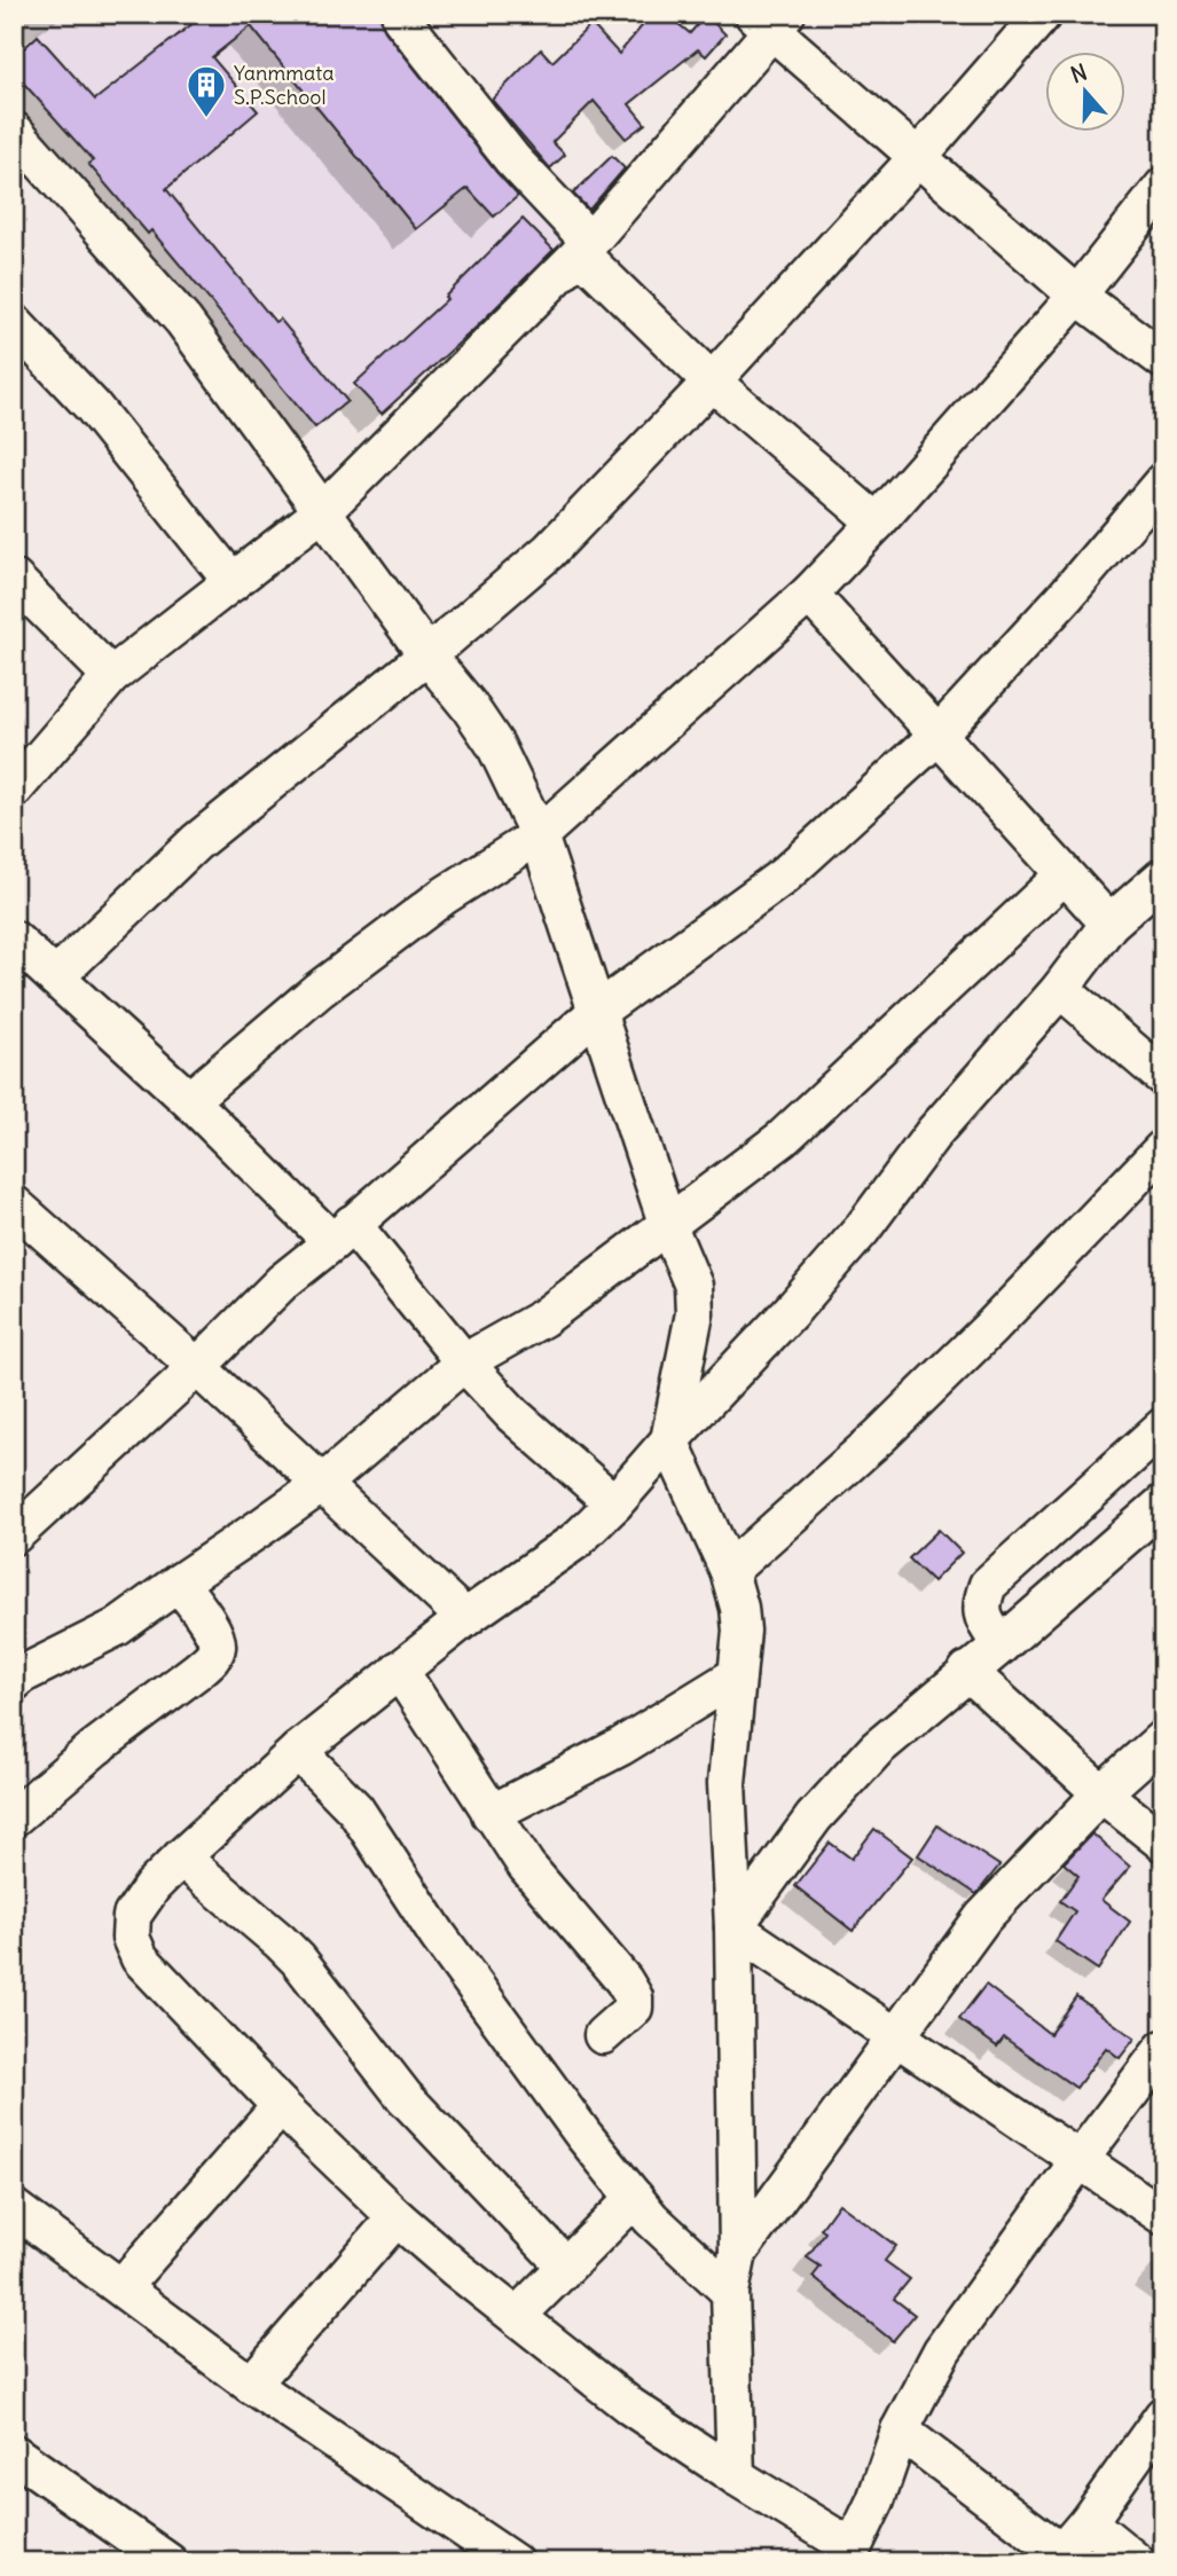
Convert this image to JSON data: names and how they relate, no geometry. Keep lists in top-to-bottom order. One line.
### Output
{"places":{"building":["Yanmmata S.P.School"]},"north":"top"}
